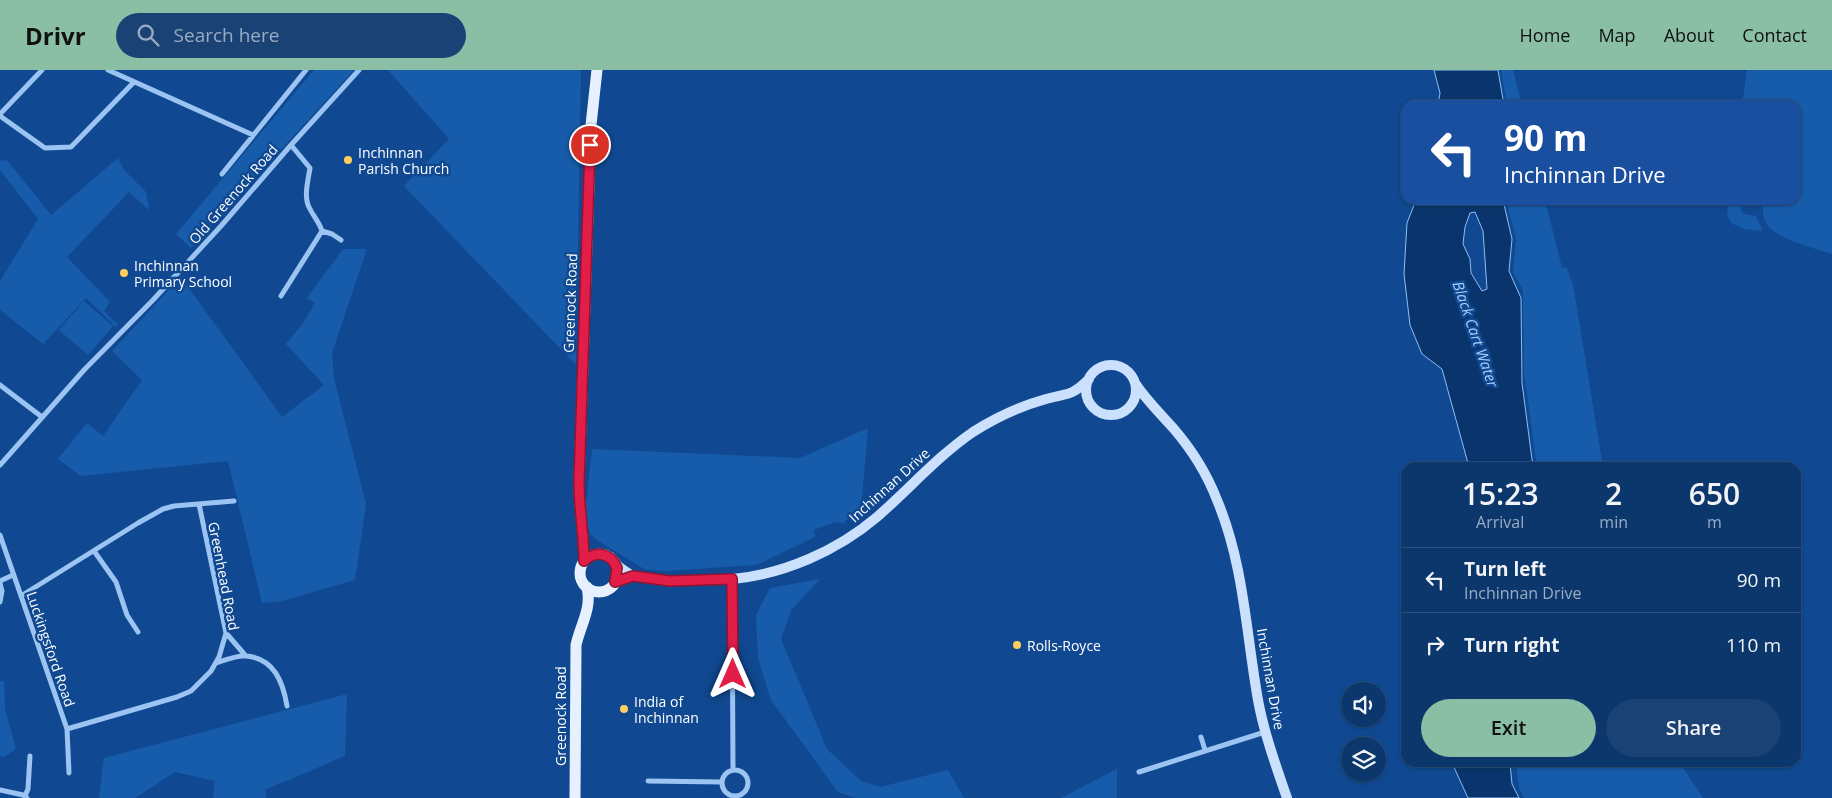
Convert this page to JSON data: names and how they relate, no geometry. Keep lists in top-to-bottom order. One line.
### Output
{"streets":{"main road":["Greenock Road"],"street":["Old Greenock Road","Inchinnan Drive","Greenhead Road","Luckingsford Road"]},"crossings":[["Greenock Road","Inchinnan Drive"],["Greenhead Road","Luckingsford Road"]],"water":["Black Cart Water"],"places":["Inchinnan Parish Church","Inchinnan Primary School","Rolls-Royce","India of Inchinnan"],"page":{"header":"Drivr","search":"Search here","nav":["Home","Map","About","Contact"],"turn":["90 m","Inchinnan Drive"],"eta":["15:23","Arrival","2","min","650","m"],"list":[{"name":"Turn left","note":"Inchinnan Drive","value":"90 m"},{"name":"Turn right","value":"110 m"}],"buttons":["Exit","Share"]}}
